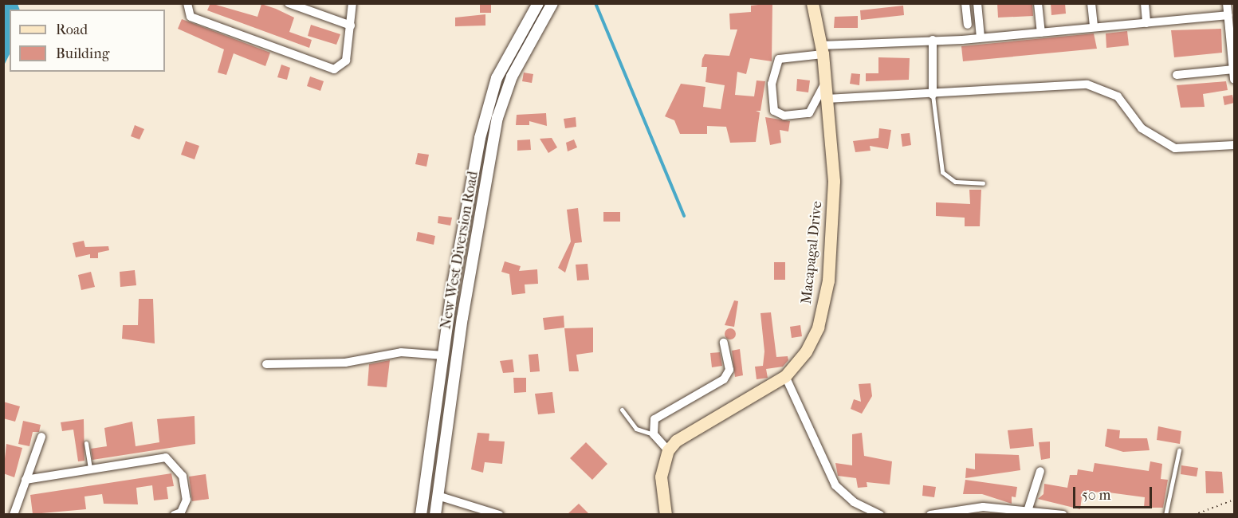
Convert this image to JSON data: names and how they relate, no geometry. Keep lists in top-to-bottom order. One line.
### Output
{"streets":{"main road":["Macapagal Drive"],"street":["New West Diversion Road"]},"legend":["Road","Building"],"scale_bar":"50 m"}
